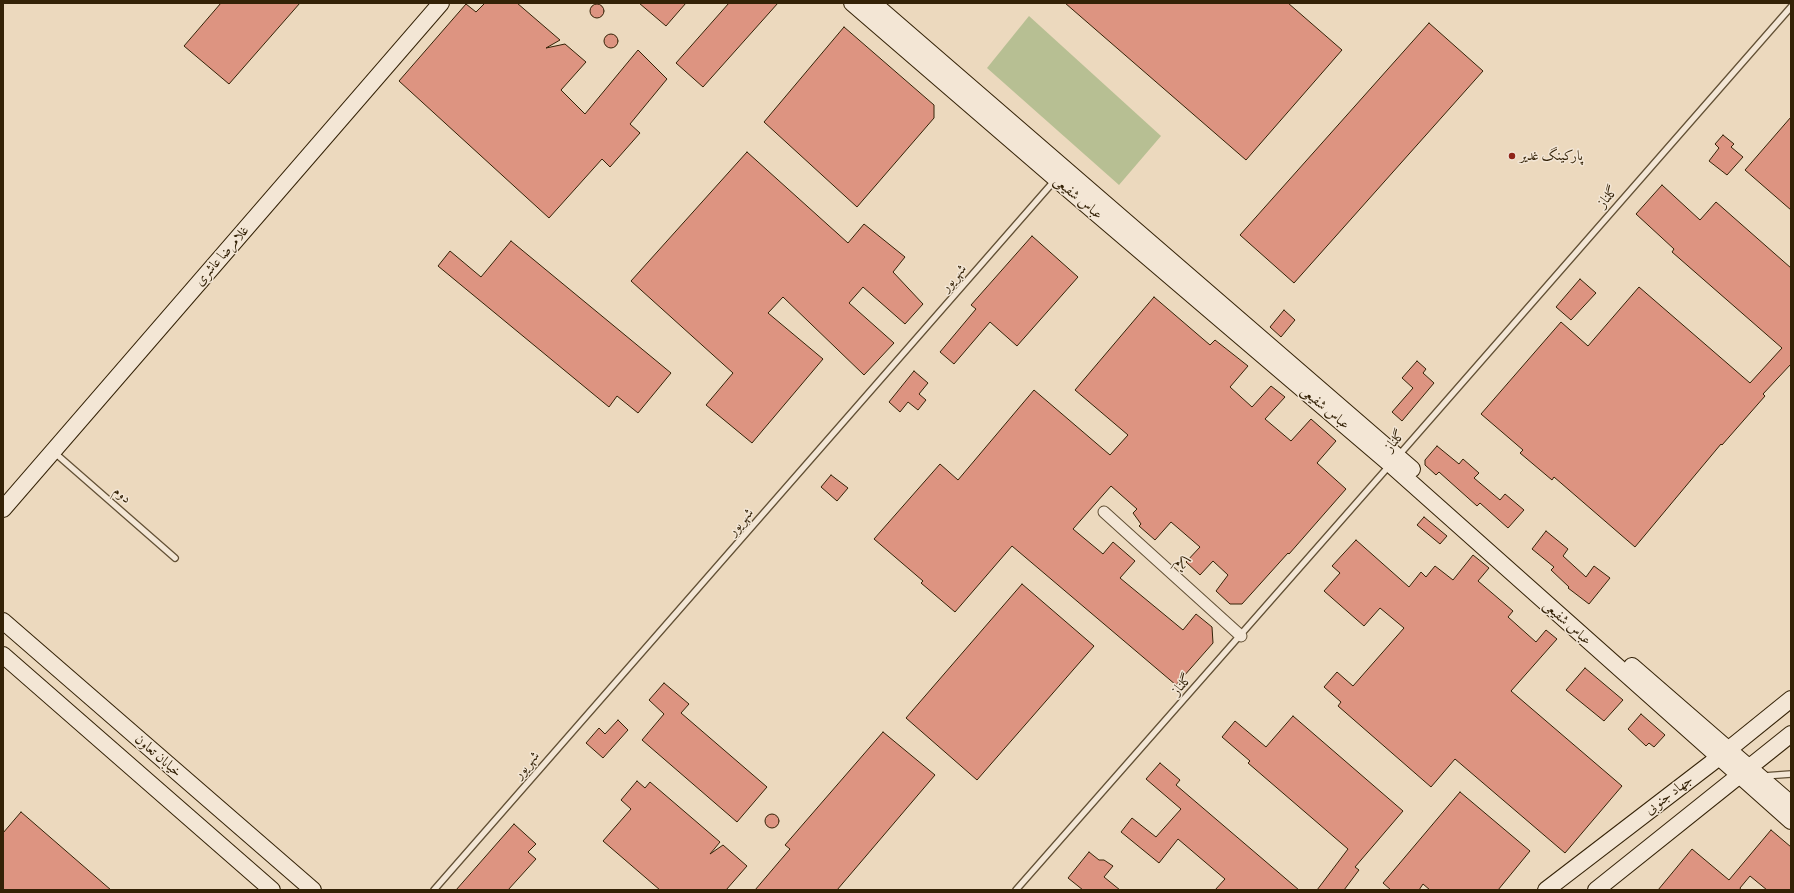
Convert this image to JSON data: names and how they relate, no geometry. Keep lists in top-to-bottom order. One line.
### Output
{"streets":{"street":["عباس شفیعی","غلامرضا عاشری","یکم","خیابان تعاون","جهاد جنوبی"],"lane":["گلناز","شهریور","دوم"]},"crossings":[["گلناز","عباس شفیعی"],["گلناز","یکم"],["عباس شفیعی","شهریور"],["عباس شفیعی","جهاد جنوبی"],["غلامرضا عاشری","دوم"]],"places":["پارکینگ غدیر"]}
